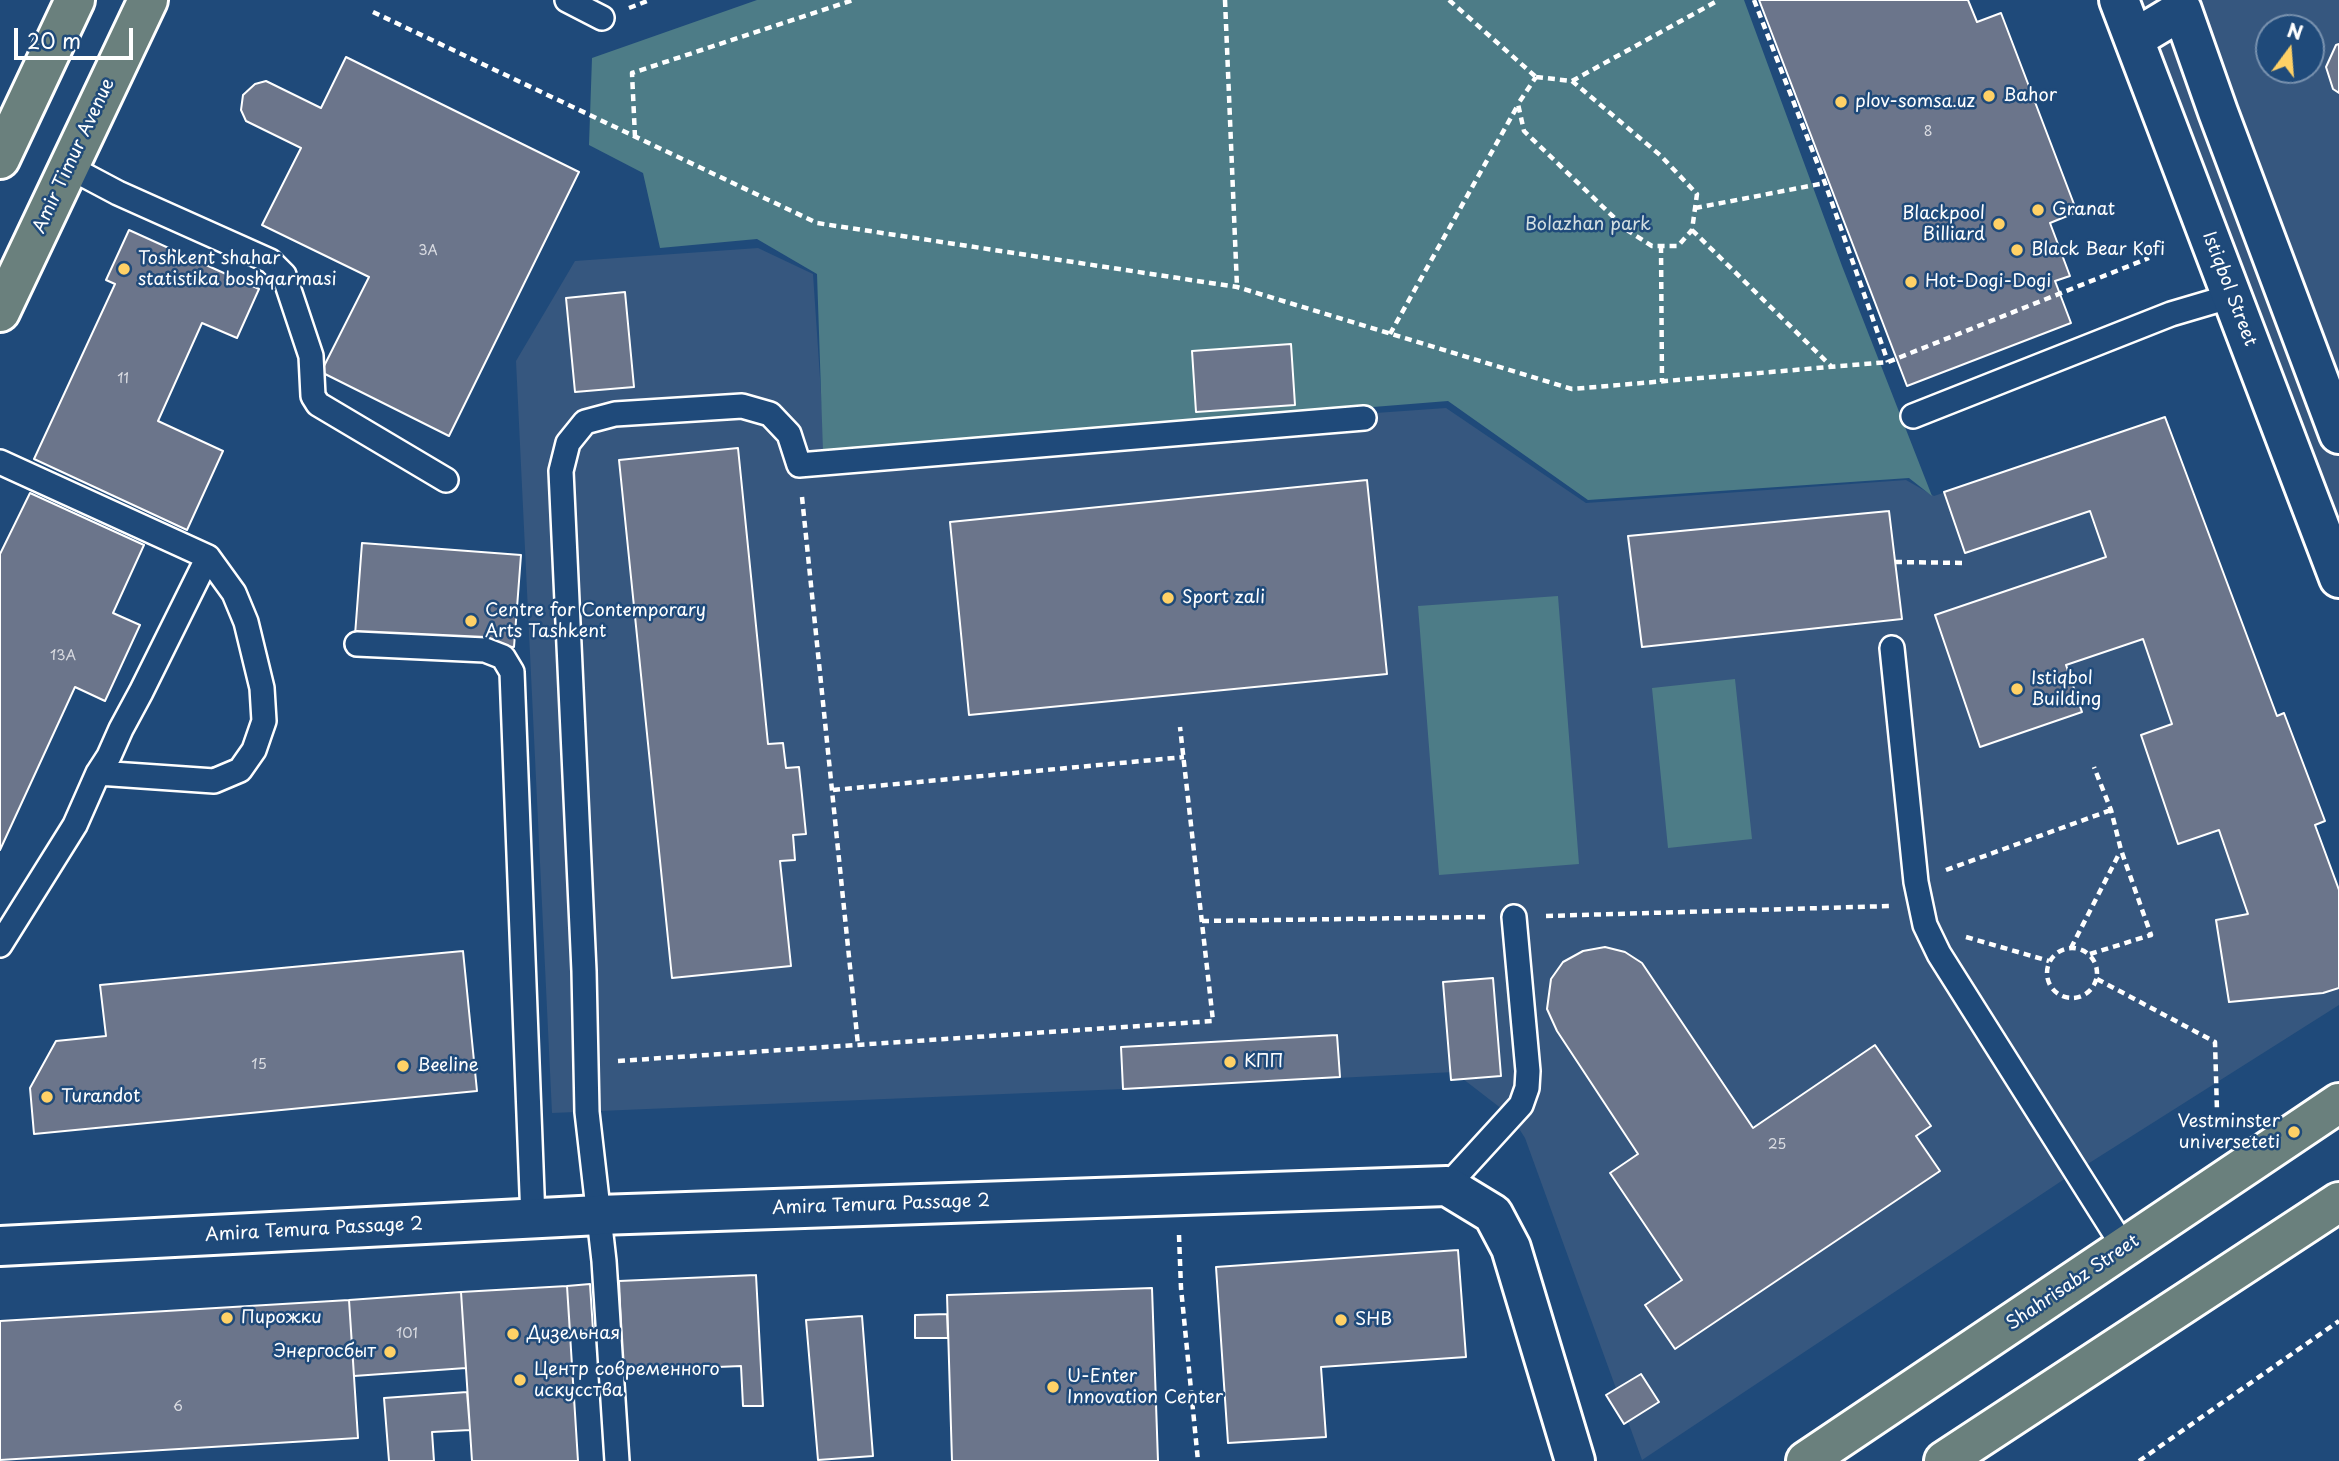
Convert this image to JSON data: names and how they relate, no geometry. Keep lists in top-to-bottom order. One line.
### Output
{"streets":{"main road":["Amir Timur Avenue","Shahrisabz Street"],"street":["Istiqbol Street","Amira Temura Passage 2"]},"parks":["Bolazhan park"],"places":["Bahor","plov-somsa.uz","Granat","Blackpool Billiard","Black Bear Kofi","Toshkent shahar statistika boshqarmasi","Hot-Dogi-Dogi","Sport zali","Centre for Contemporary Arts Tashkent","Istiqbol Building","КПП","Beeline","Turandot","Vestminster universeteti","Пирожки","SHB","Дизельная","Энергосбыт","Центр современного искусства","U-Enter Innovation Center"],"house_numbers":["8","3A","11","13A","15","25","101","6"],"scale_bar":"20 m","north":"top"}
